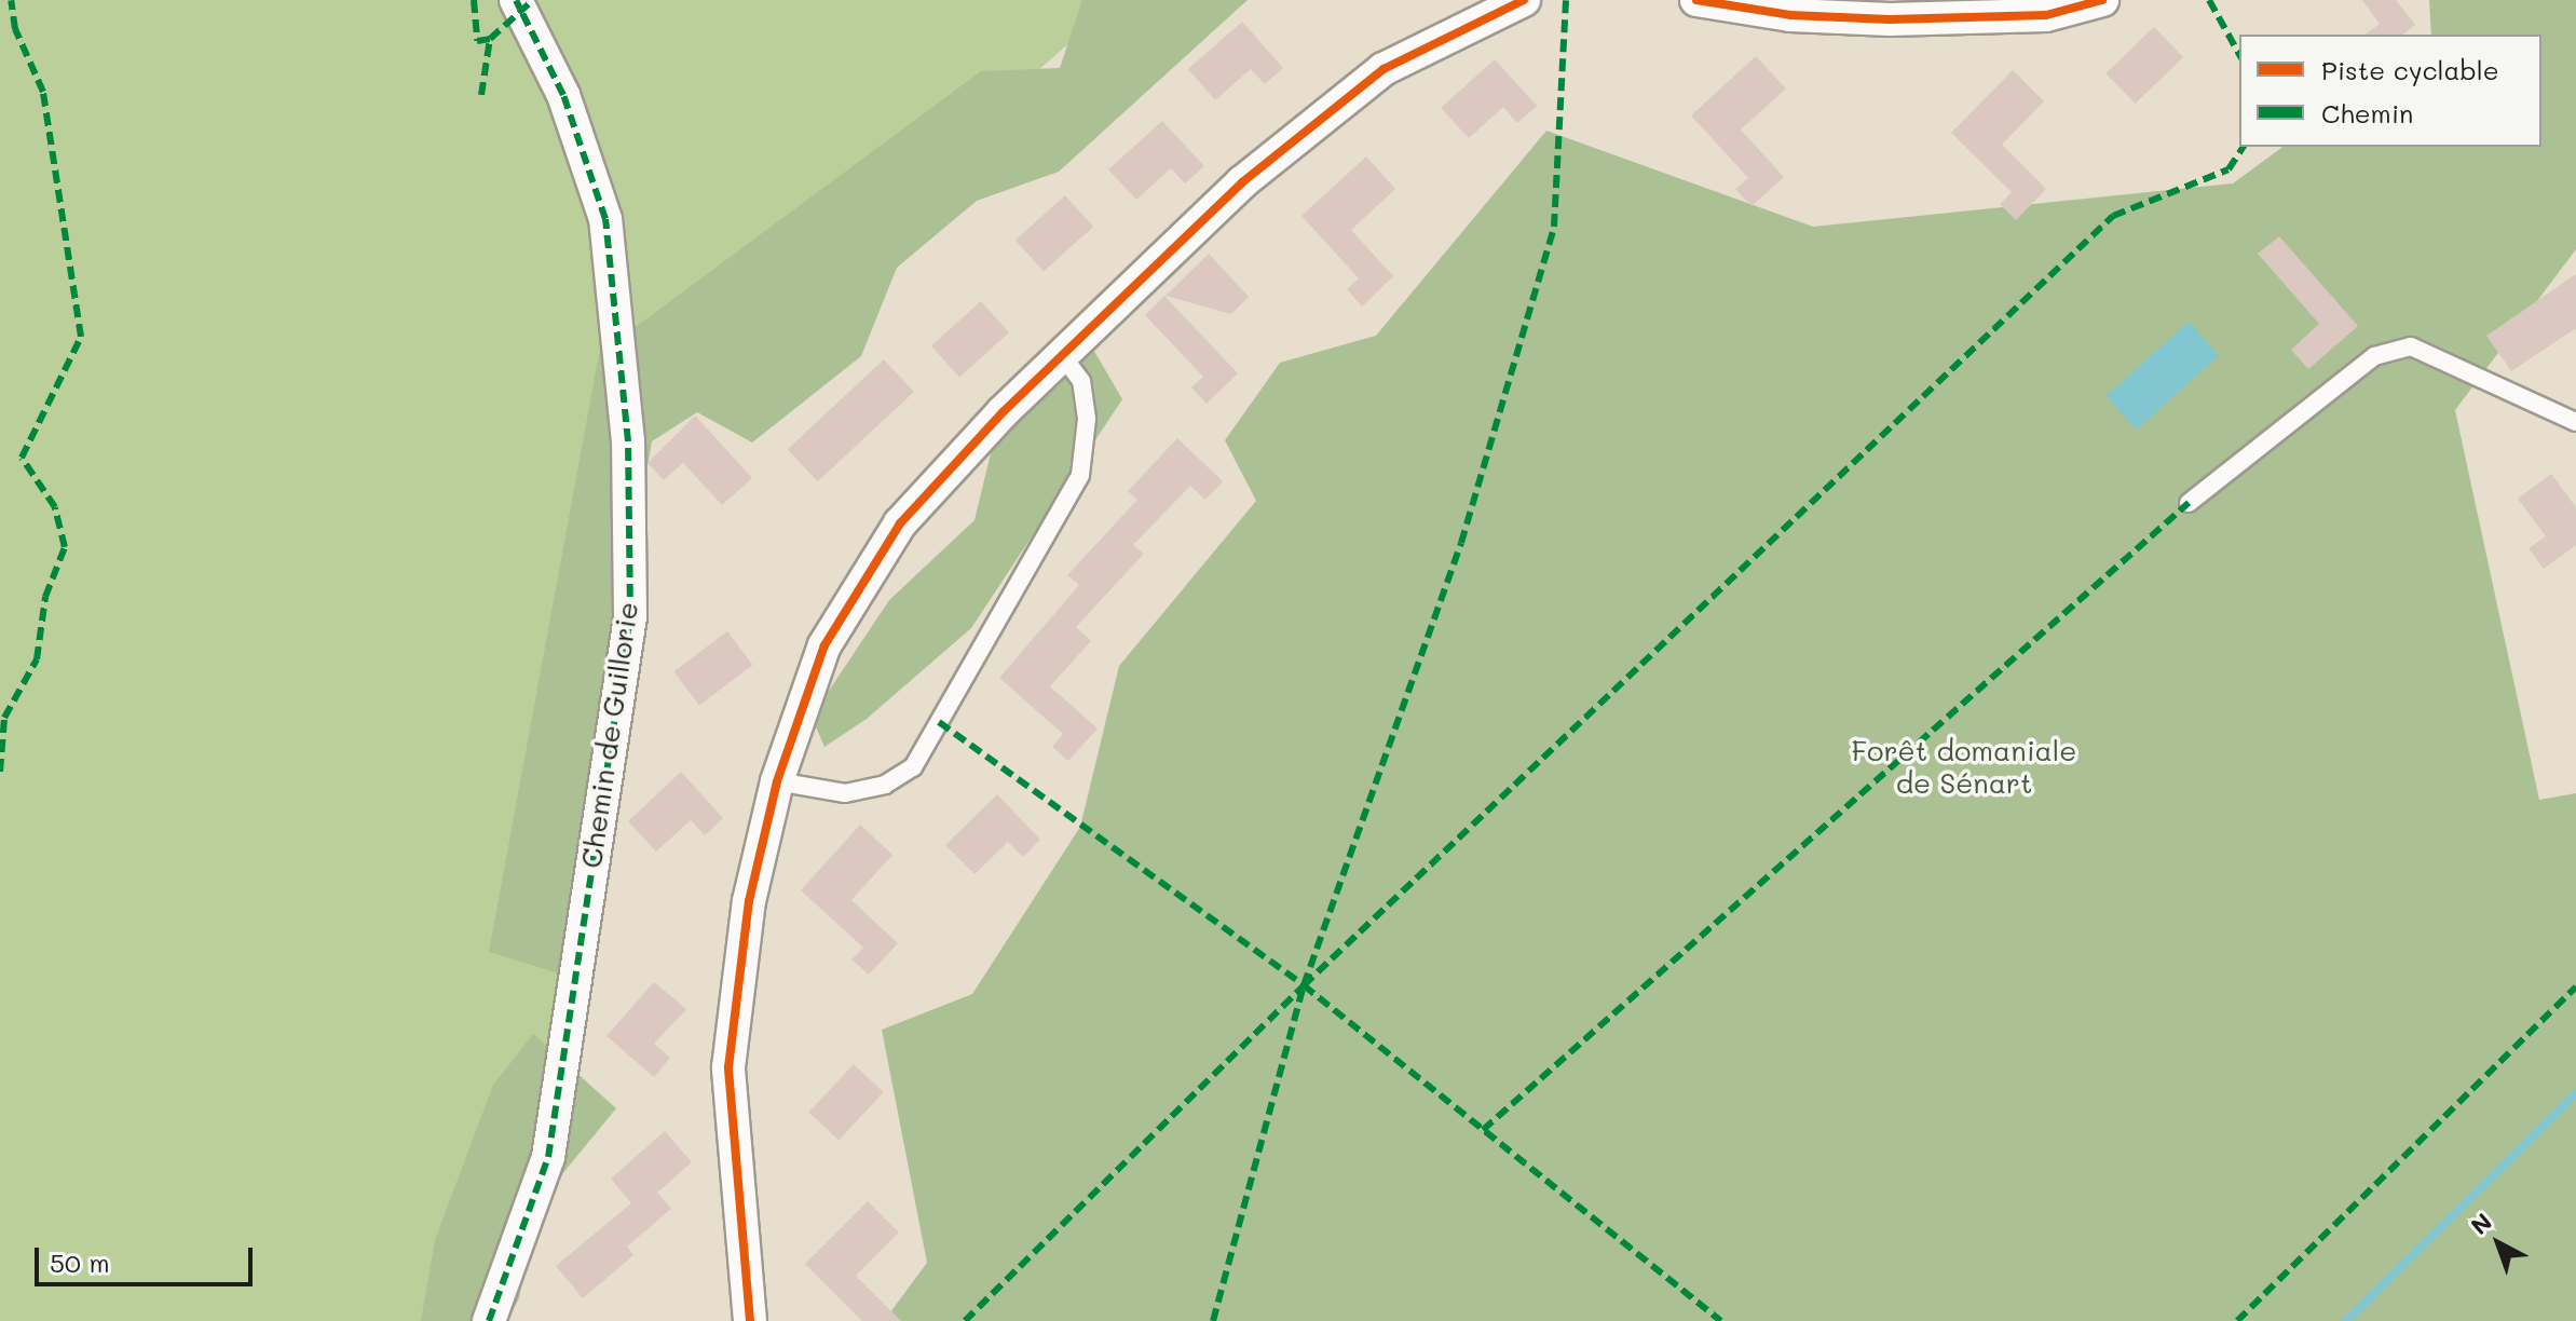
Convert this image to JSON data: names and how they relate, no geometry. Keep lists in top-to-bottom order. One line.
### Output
{"streets":{"street":["Chemin de Guillorie"]},"parks":["Forêt domaniale de Sénart"],"legend":["Piste cyclable","Chemin"],"scale_bar":"50 m","north":"top left"}
